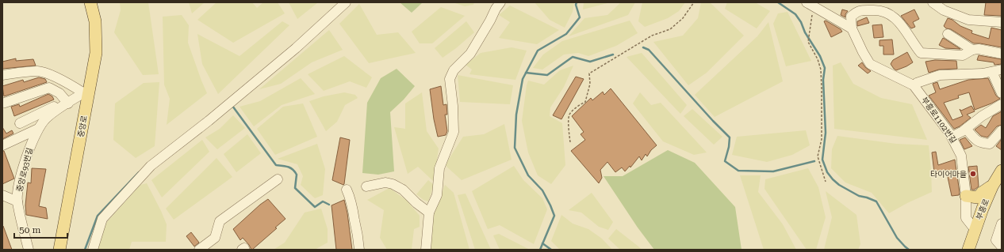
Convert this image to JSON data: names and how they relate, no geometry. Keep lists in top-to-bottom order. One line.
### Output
{"streets":{"main road":["중앙로","부흥로"],"street":["부흥로1102번길","중앙로93번길"]},"crossings":[["부흥로1102번길","부흥로"],["중앙로","중앙로93번길"]],"places":["타이어마을"],"scale_bar":"50 m"}
